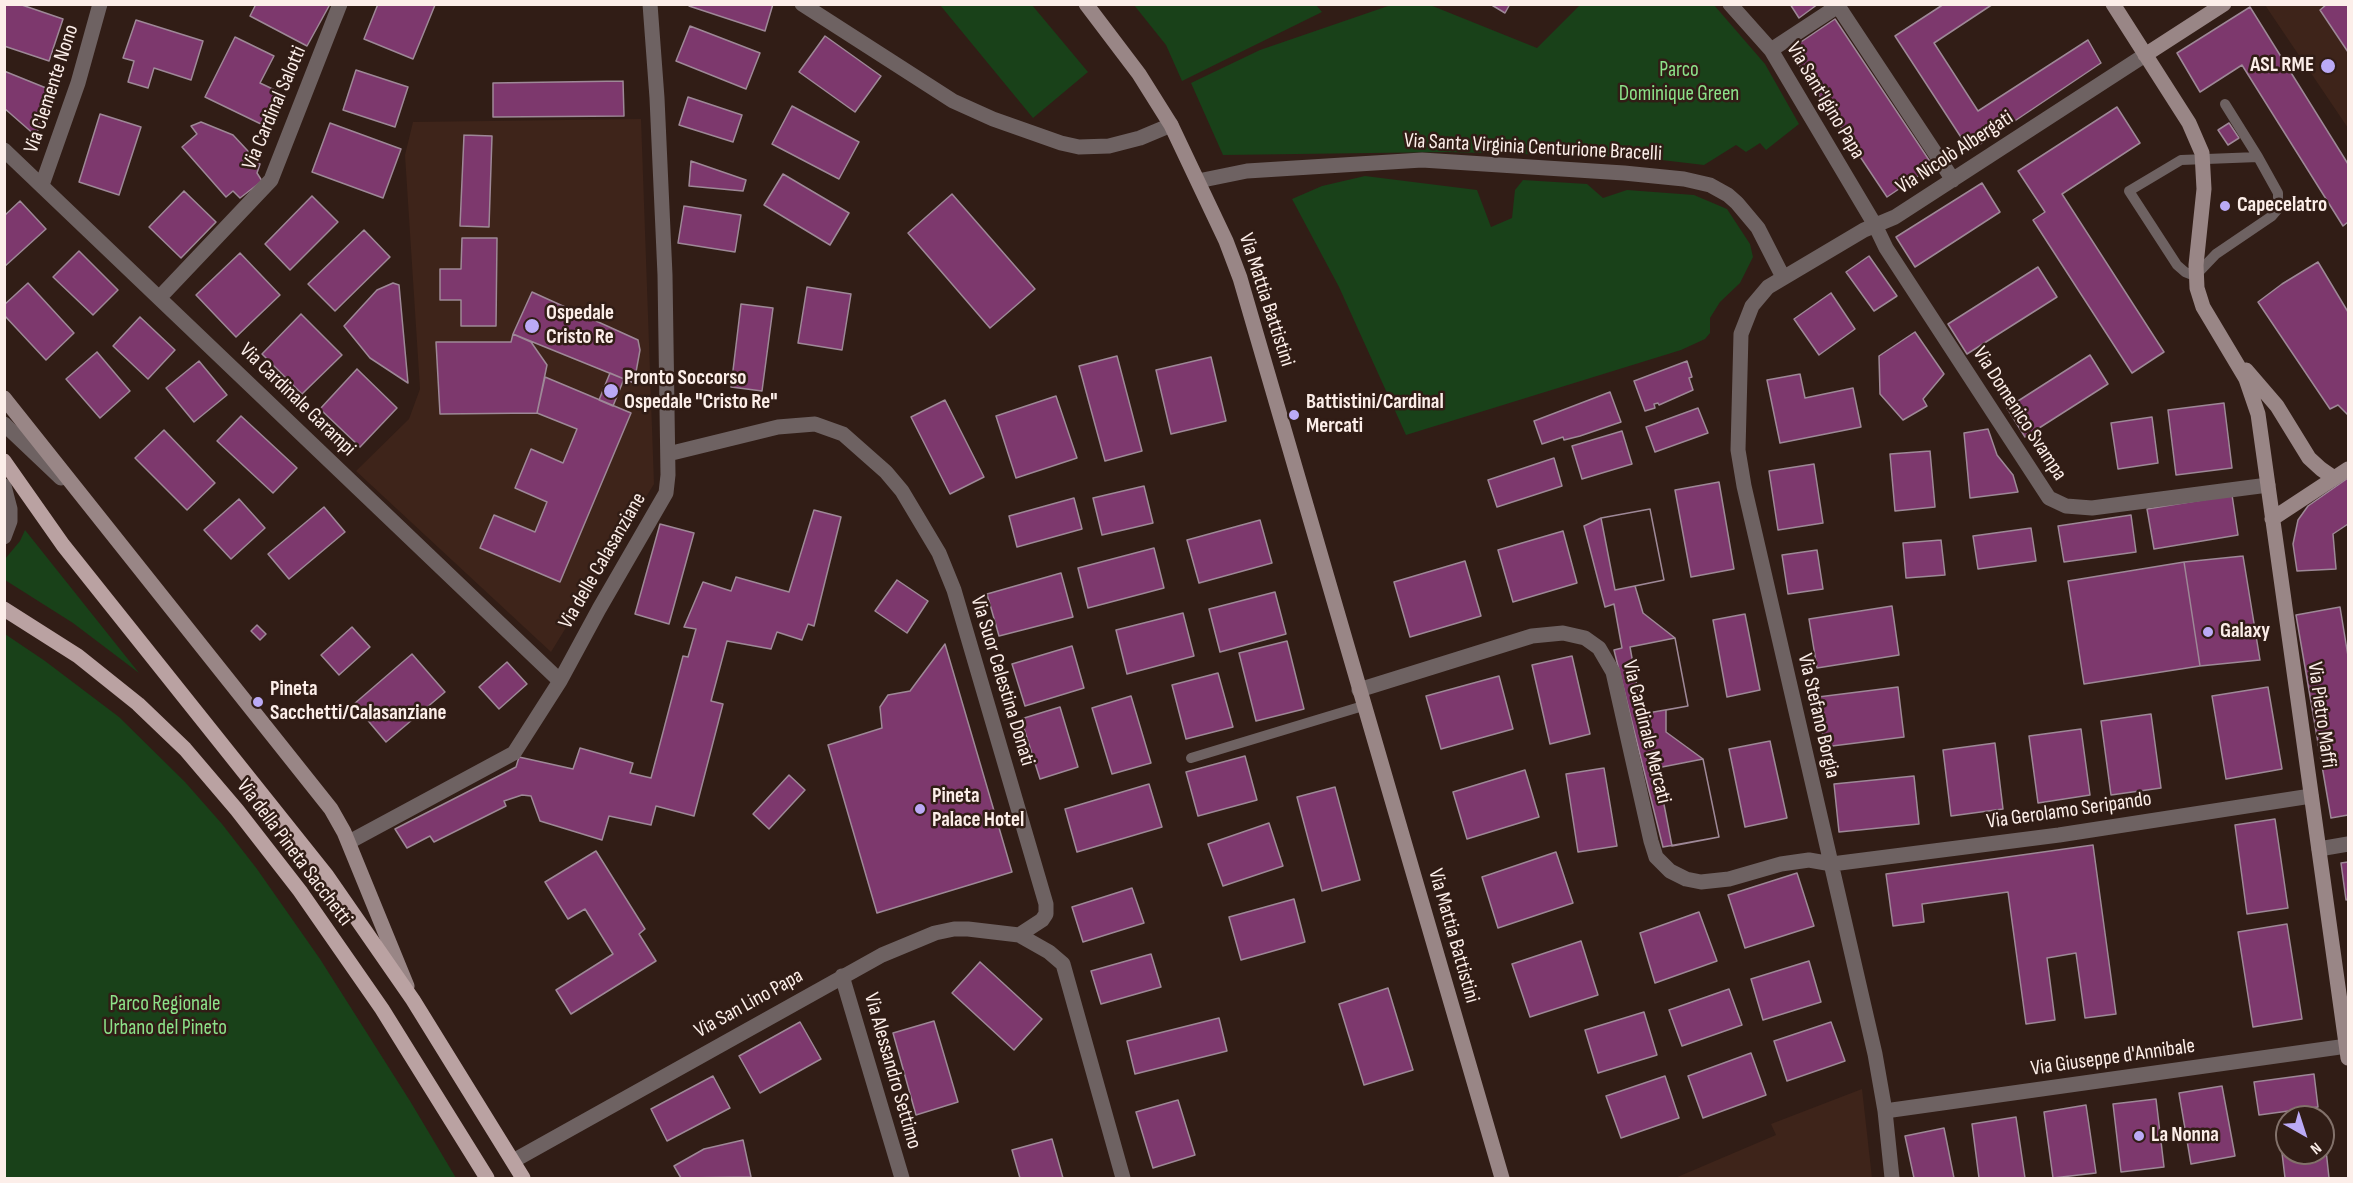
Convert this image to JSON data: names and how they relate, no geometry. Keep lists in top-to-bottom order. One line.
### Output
{"streets":{"main road":["Via della Pineta Sacchetti"],"street":["Via Clemente Nono","Via Sant'Igino Papa","Via Cardinal Salotti","Via Santa Virginia Centurione Bracelli","Via Nicolò Albergati","Via Mattia Battistini","Via Cardinale Garampi","Via Domenico Svampa","Via delle Calasanziane","Via Suor Celestina Donati","Via Pietro Maffi","Via Stefano Borgia","Via Cardinale Mercati","Via Gerolamo Seripando","Via San Lino Papa","Via Giuseppe d'Annibale","Via Alessandro Settimo"]},"crossings":[["Via Clemente Nono","Via Cardinale Garampi"],["Via Sant'Igino Papa","Via Nicolò Albergati"],["Via Sant'Igino Papa","Via Domenico Svampa"],["Via Cardinal Salotti","Via Cardinale Garampi"],["Via Santa Virginia Centurione Bracelli","Via Nicolò Albergati"],["Via Santa Virginia Centurione Bracelli","Via Mattia Battistini"],["Via Santa Virginia Centurione Bracelli","Via Stefano Borgia"],["Via Nicolò Albergati","Via Domenico Svampa"],["Via Nicolò Albergati","Via Stefano Borgia"],["Via Mattia Battistini","Via Cardinale Mercati"],["Via Cardinale Garampi","Via delle Calasanziane"],["Via Domenico Svampa","Via Pietro Maffi"],["Via delle Calasanziane","Via Suor Celestina Donati"],["Via delle Calasanziane","Via della Pineta Sacchetti"],["Via Suor Celestina Donati","Via San Lino Papa"],["Via Pietro Maffi","Via Gerolamo Seripando"],["Via Pietro Maffi","Via Giuseppe d'Annibale"],["Via Stefano Borgia","Via Cardinale Mercati"],["Via Stefano Borgia","Via Gerolamo Seripando"],["Via Stefano Borgia","Via Giuseppe d'Annibale"],["Via Cardinale Mercati","Via Gerolamo Seripando"],["Via della Pineta Sacchetti","Via San Lino Papa"],["Via San Lino Papa","Via Alessandro Settimo"]],"parks":["Parco Dominique Green","Parco Regionale Urbano del Pineto"],"places":["ASL RME","Capecelatro","Ospedale Cristo Re","Pronto Soccorso Ospedale \"Cristo Re\"","Battistini/Cardinal Mercati","Galaxy","Pineta Sacchetti/Calasanziane","Pineta Palace Hotel","La Nonna"],"north":"bottom right"}
